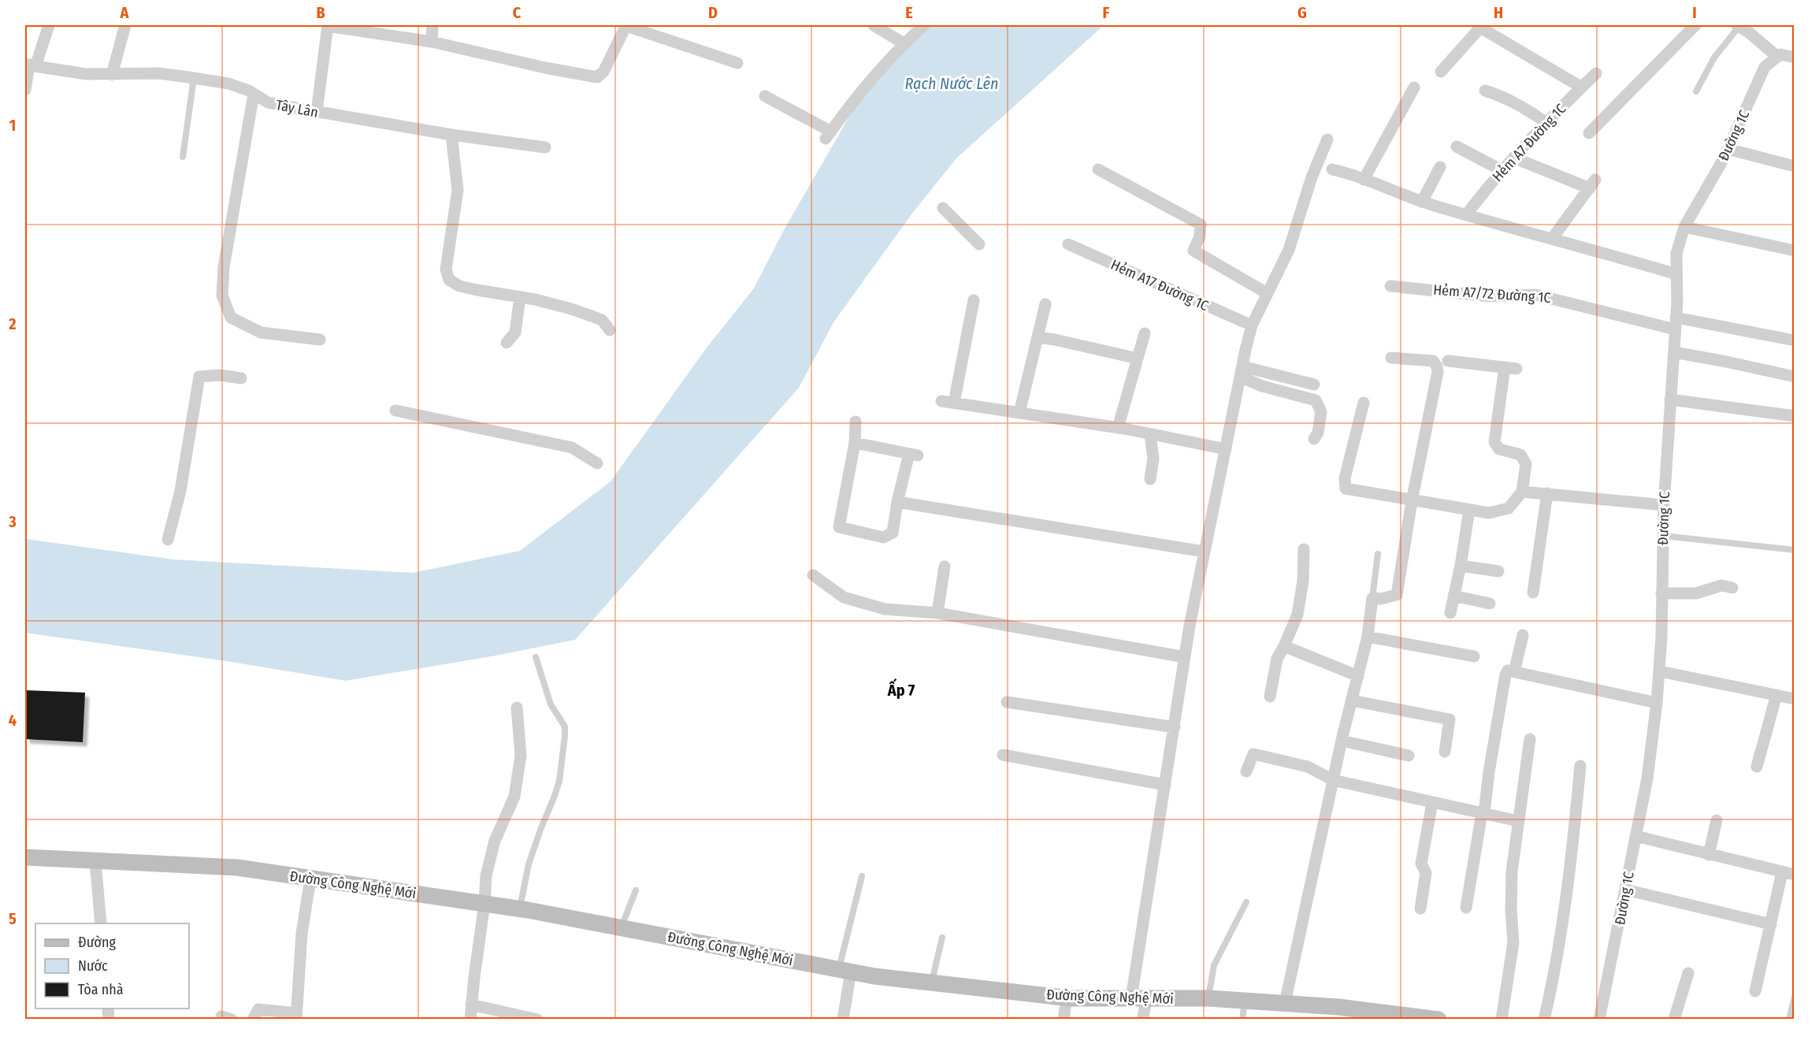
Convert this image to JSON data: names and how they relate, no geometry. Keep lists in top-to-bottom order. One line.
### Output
{"streets":{"street":["Tây Lân","Đường 1C","Hẻm A7 Đường 1C","Hẻm A17 Đường 1C","Hẻm A7/72 Đường 1C","Đường Công Nghệ Mới"]},"crossings":[["Đường 1C","Hẻm A7/72 Đường 1C"]],"districts":["Ấp 7"],"water":["Rạch Nước Lên"],"legend":["Đường","Nước","Tòa nhà"],"grid":{"columns":["A","B","C","D","E","F","G","H","I"],"rows":["1","2","3","4","5"]}}
